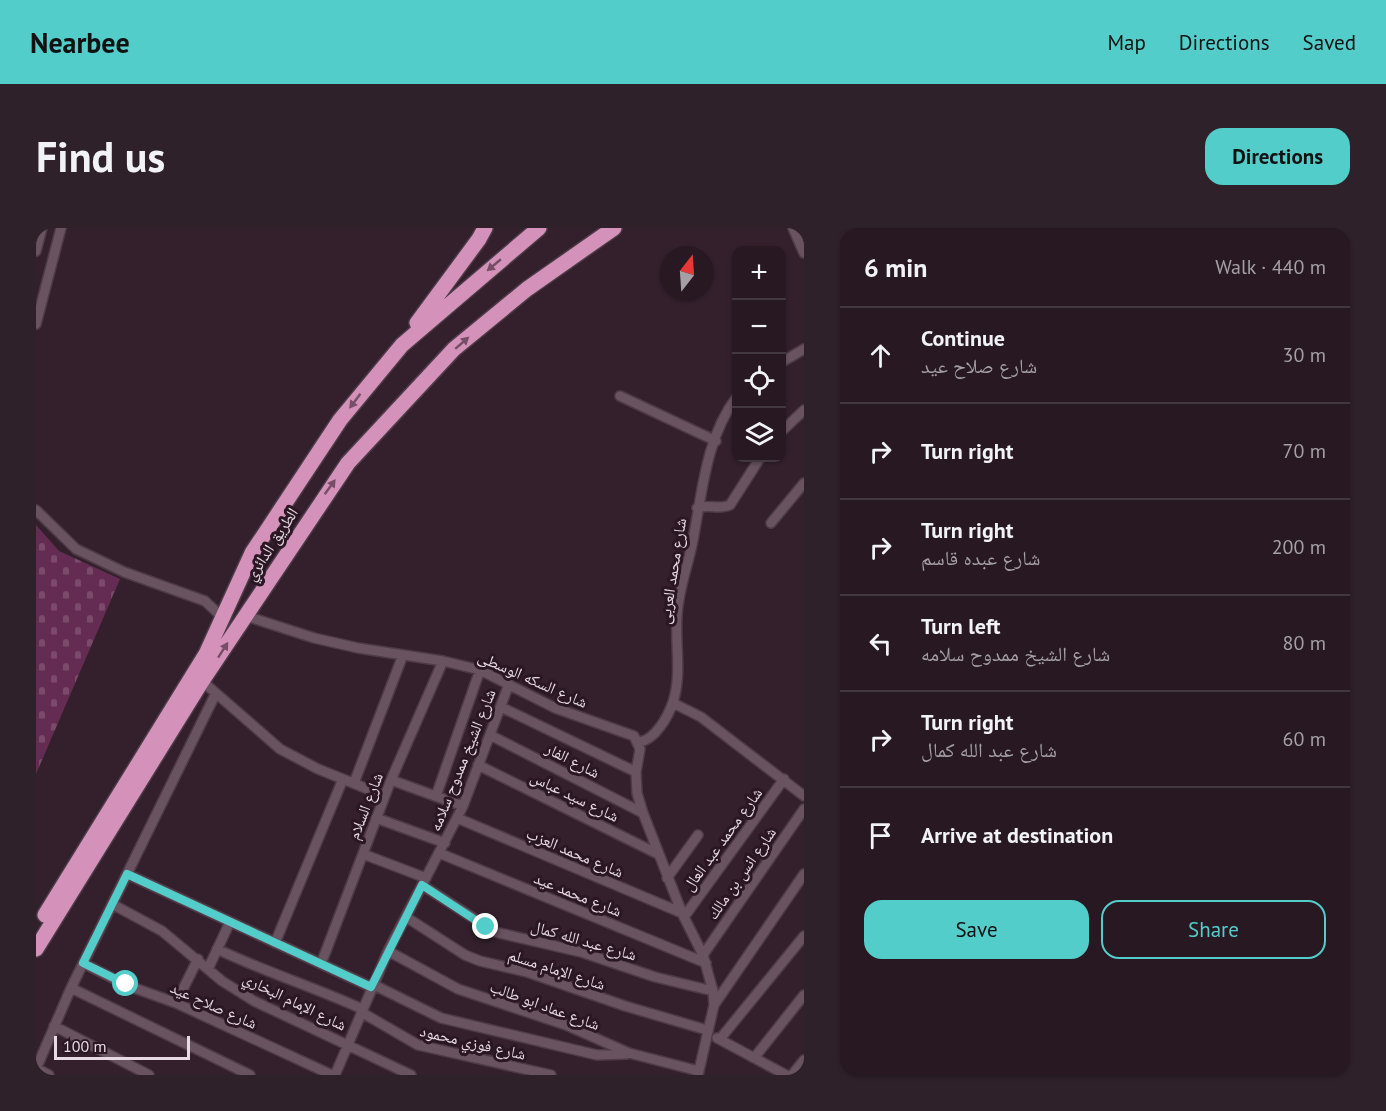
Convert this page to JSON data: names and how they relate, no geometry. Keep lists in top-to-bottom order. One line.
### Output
{"streets":{"highway":["الطريق الدائري"],"street":["شارع محمد العربى","شارع السكه الوسطى","شارع الشيخ ممدوح سلامه","شارع الفار","شارع سيد عباس","شارع السلام","شارع محمد عبد العال","شارع محمد العزب","شارع انس بن مالك","شارع محمد عيد","شارع عبد الله كمال","شارع الإمام مسلم","شارع الإمام البخاري","شارع صلاح عيد","شارع عماد ابو طالب","شارع فوزي محمود"]},"crossings":[["الطريق الدائري","شارع السكه الوسطى"],["شارع محمد العربى","شارع السكه الوسطى"],["شارع السكه الوسطى","شارع الشيخ ممدوح سلامه"],["شارع السكه الوسطى","شارع السلام"],["شارع الشيخ ممدوح سلامه","شارع الفار"],["شارع الشيخ ممدوح سلامه","شارع سيد عباس"],["شارع الشيخ ممدوح سلامه","شارع محمد العزب"],["شارع الشيخ ممدوح سلامه","شارع محمد عيد"],["شارع الشيخ ممدوح سلامه","شارع عبد الله كمال"],["شارع الشيخ ممدوح سلامه","شارع الإمام مسلم"],["شارع الشيخ ممدوح سلامه","شارع الإمام البخاري"],["شارع الشيخ ممدوح سلامه","شارع صلاح عيد"],["شارع الشيخ ممدوح سلامه","شارع عماد ابو طالب"],["شارع الشيخ ممدوح سلامه","شارع فوزي محمود"],["شارع السلام","شارع عبد الله كمال"],["شارع محمد عبد العال","شارع محمد العزب"],["شارع انس بن مالك","شارع محمد عيد"]],"scale_bar":"100 m","north":"top","page":{"header":"Nearbee","nav":["Map","Directions","Saved"],"buttons":["Directions",["Save","Share"]],"title":"Find us","heading":["6 min","Walk · 440 m"],"map_buttons":["+","−"],"list":[["Continue","شارع صلاح عيد","30 m"],["Turn right","70 m"],["Turn right","شارع عبده قاسم","200 m"],["Turn left","شارع الشيخ ممدوح سلامه","80 m"],["Turn right","شارع عبد الله كمال","60 m"],"Arrive at destination"],"scale":"100 m"}}
